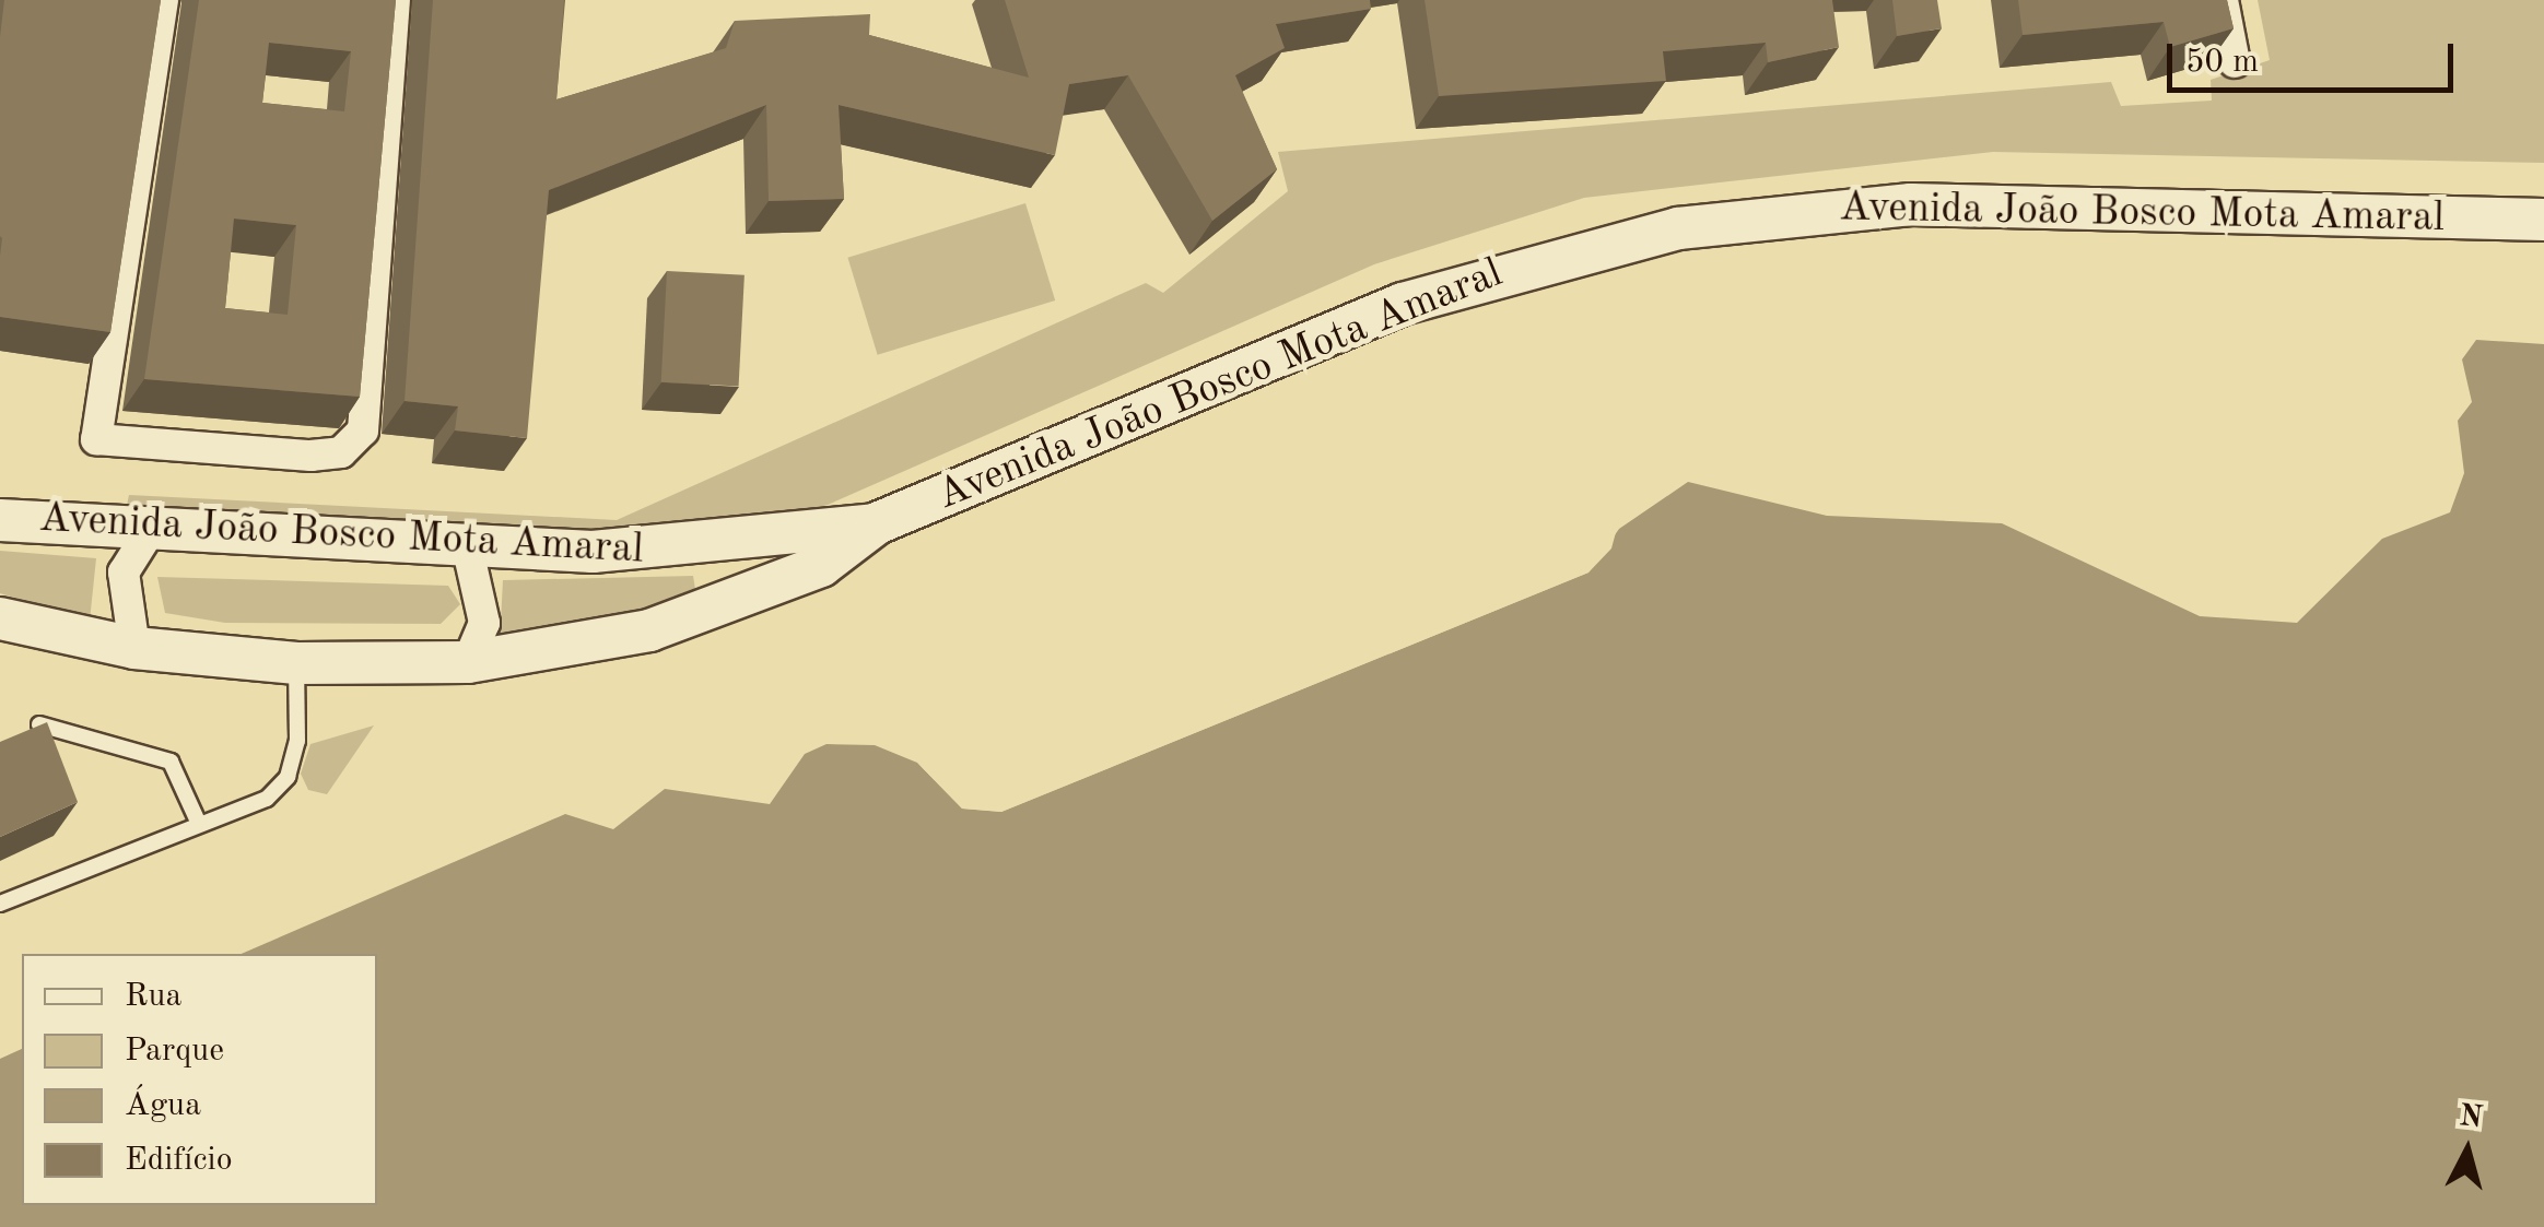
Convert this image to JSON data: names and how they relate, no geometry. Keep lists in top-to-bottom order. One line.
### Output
{"streets":{"main road":["Avenida João Bosco Mota Amaral"]},"legend":["Rua","Parque","Água","Edifício"],"scale_bar":"50 m","north":"top"}
